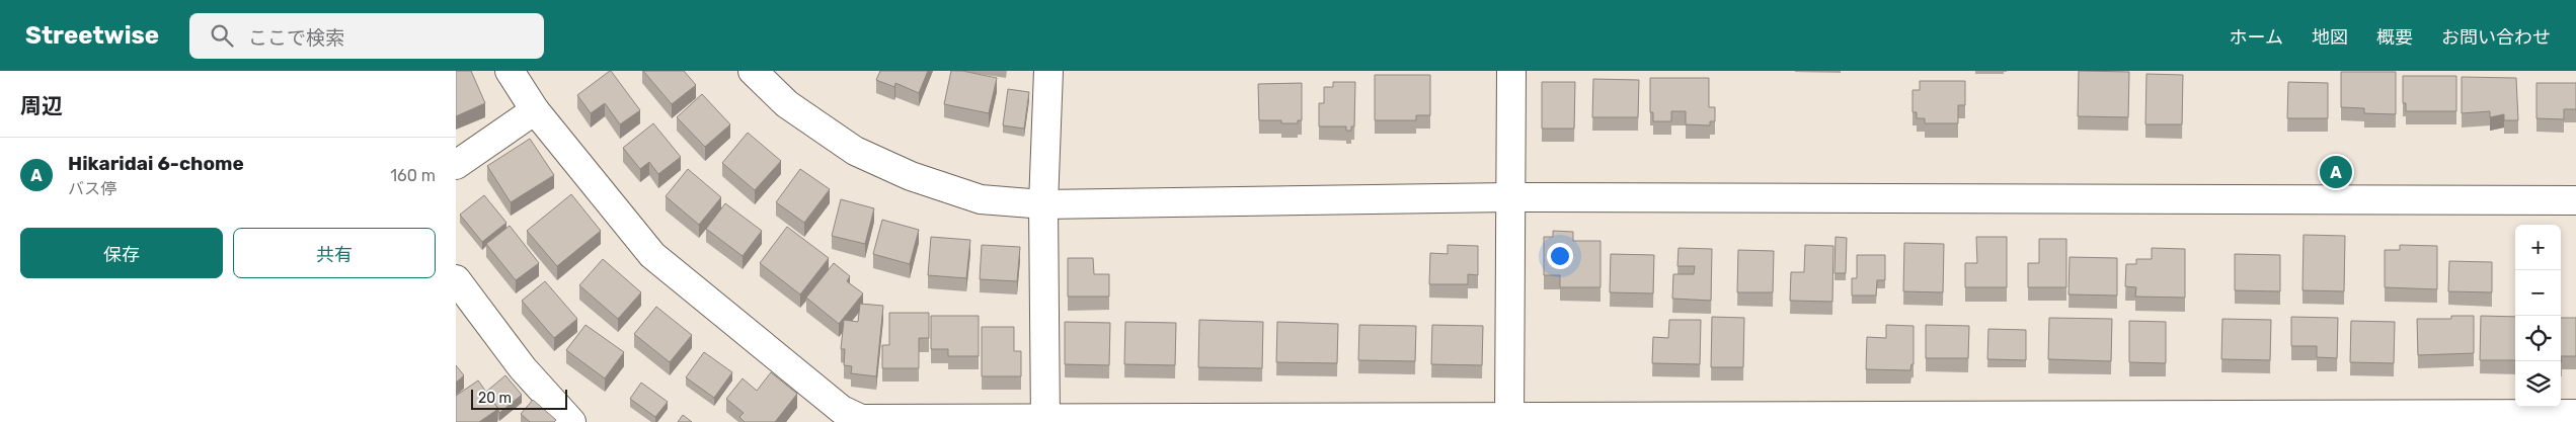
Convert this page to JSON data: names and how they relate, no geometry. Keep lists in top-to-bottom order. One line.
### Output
{"scale_bar":"20 m","page":{"header":"Streetwise","search":"ここで検索","nav":["ホーム","地図","概要","お問い合わせ"],"heading":"周辺","list":[{"mark":"A","name":"Hikaridai 6-chome","note":"バス停","value":"160 m"}],"pins":"A","buttons":["保存","共有"],"map_buttons":["+","−"],"scale":"20 m"}}
